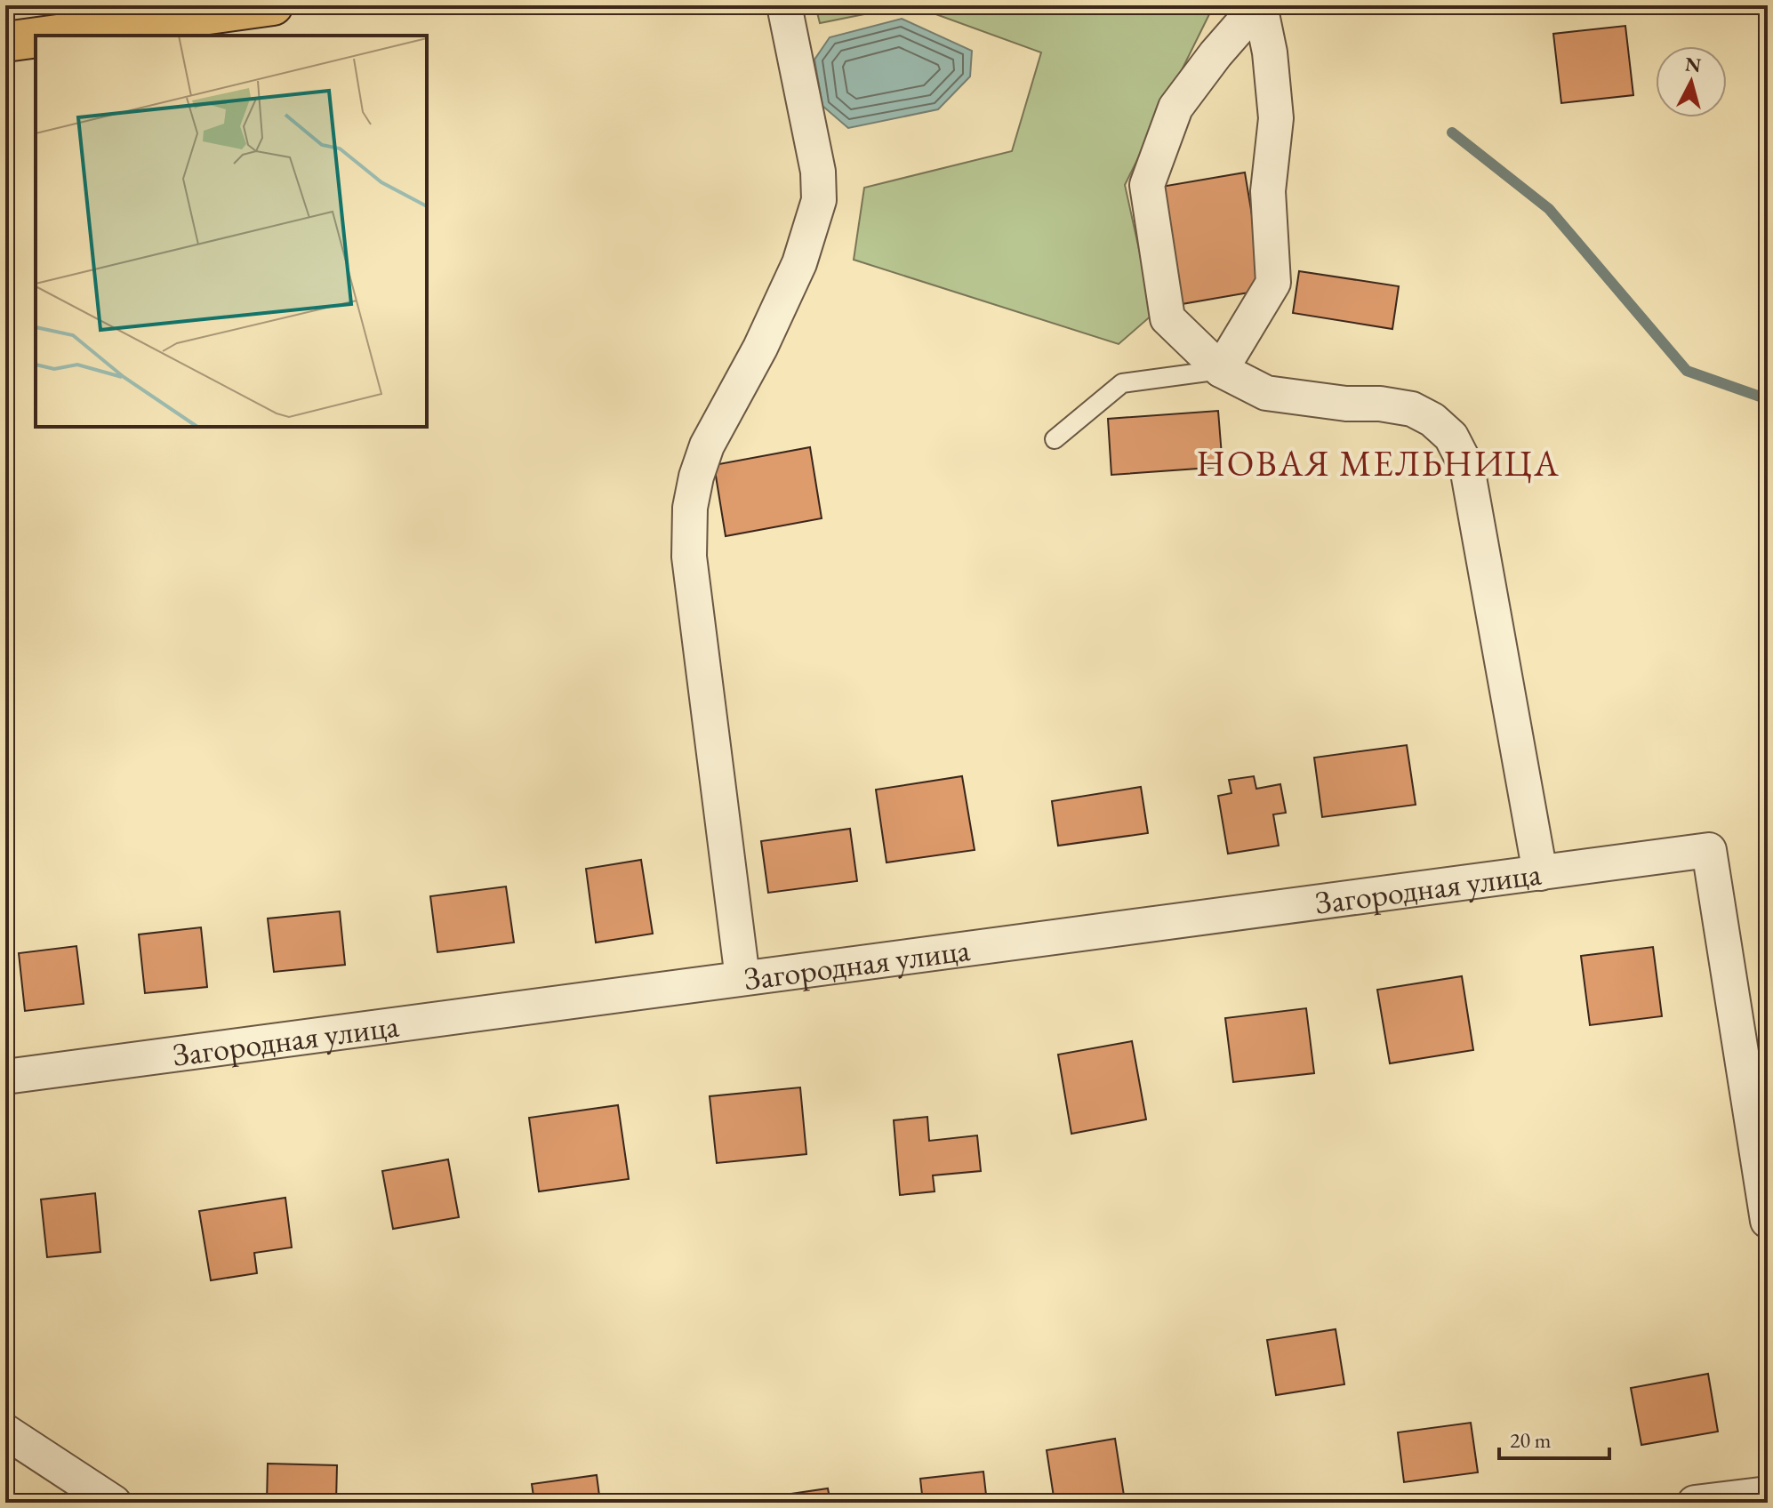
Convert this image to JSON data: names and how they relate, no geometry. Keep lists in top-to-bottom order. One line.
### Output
{"streets":{"street":["Загородная улица"]},"districts":["НОВАЯ МЕЛЬНИЦА"],"scale_bar":"20 m","north":"top"}
